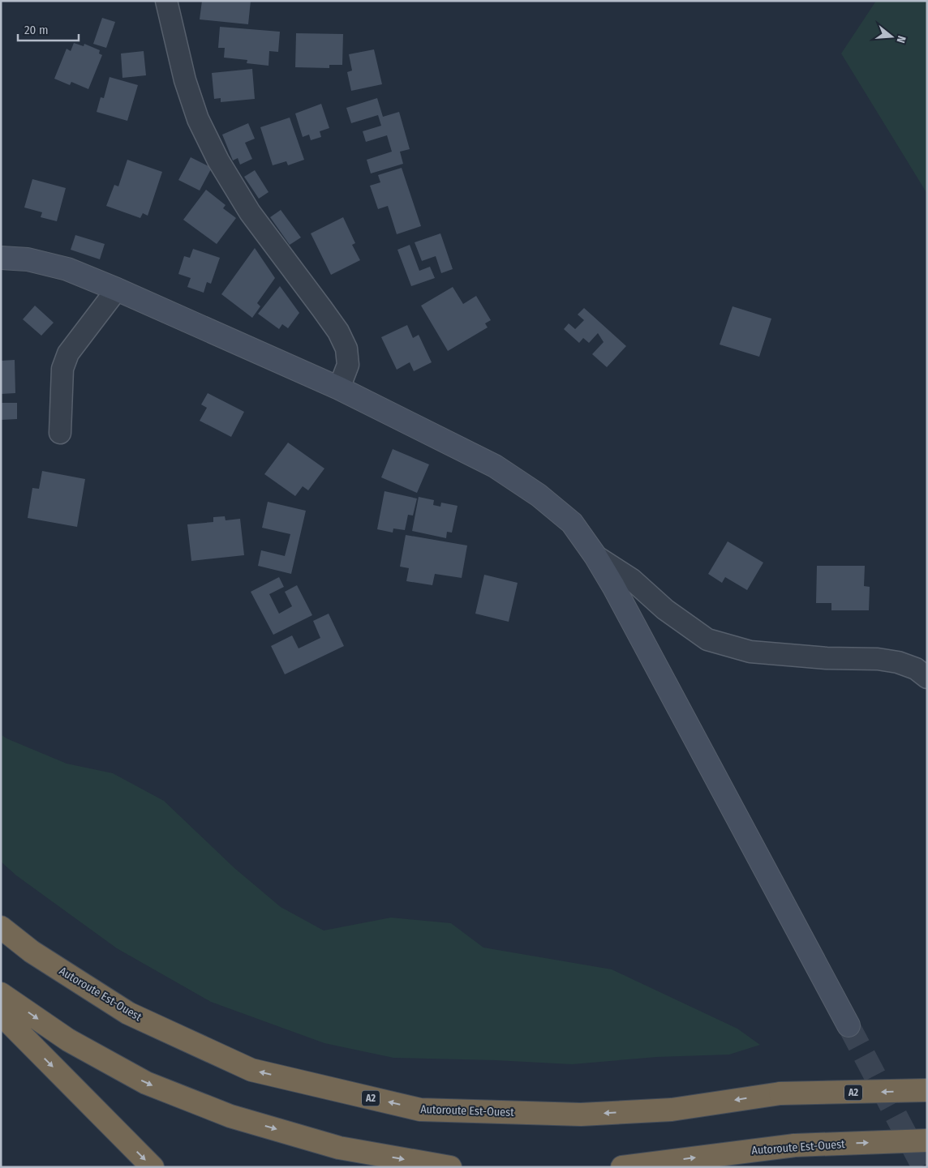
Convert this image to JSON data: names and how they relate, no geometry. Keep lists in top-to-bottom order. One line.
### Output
{"streets":{"highway":["Autoroute Est-Ouest","A2"]},"scale_bar":"20 m","north":"right"}
